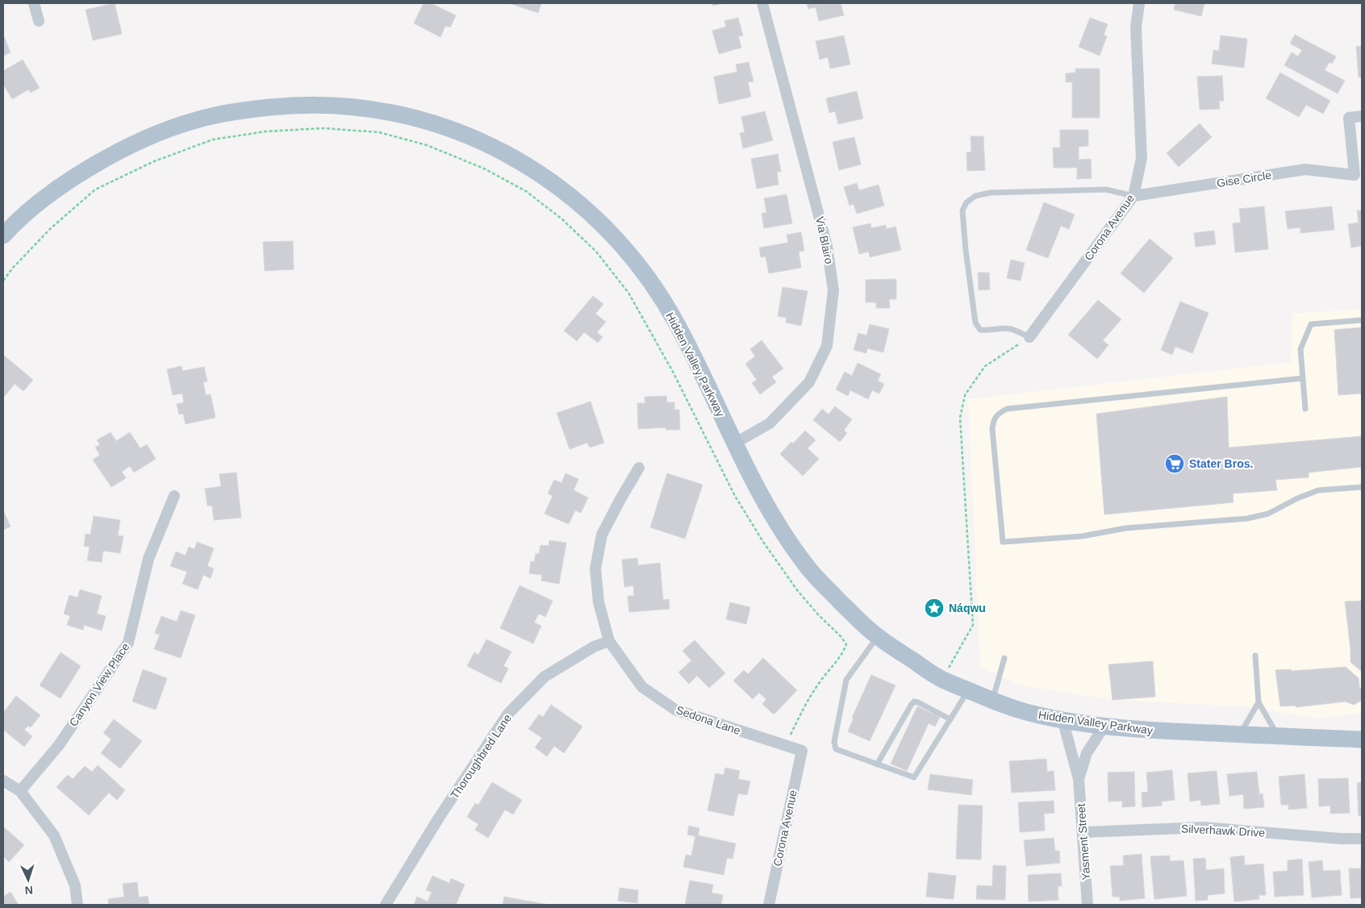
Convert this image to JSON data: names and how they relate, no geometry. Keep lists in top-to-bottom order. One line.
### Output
{"streets":{"main road":["Hidden Valley Parkway"],"street":["Gise Circle","Corona Avenue","Via Blairo","Canyon View Place","Sedona Lane","Thoroughbred Lane","Silverhawk Drive","Yasment Street"]},"crossings":[["Gise Circle","Corona Avenue"],["Corona Avenue","Sedona Lane"],["Via Blairo","Hidden Valley Parkway"],["Hidden Valley Parkway","Yasment Street"],["Sedona Lane","Thoroughbred Lane"],["Silverhawk Drive","Yasment Street"]],"places":{"supermarket":["Stater Bros."],"place":["Náqwu"]},"north":"bottom"}
